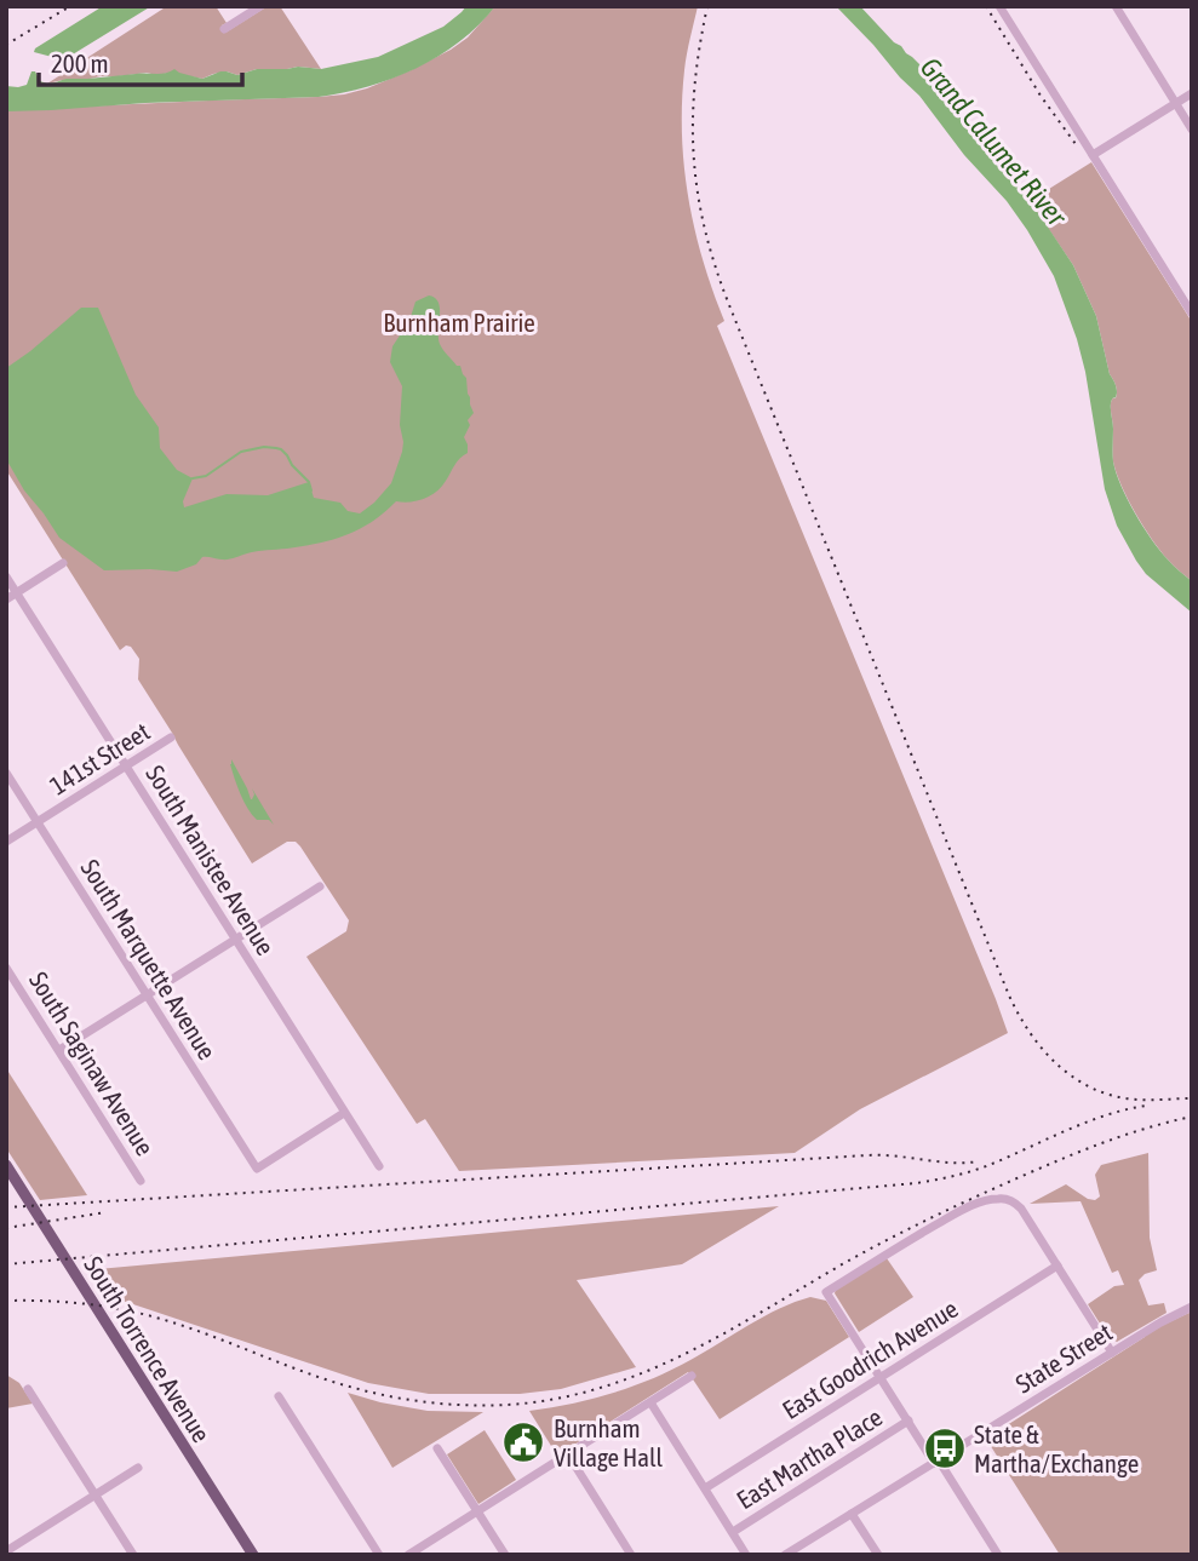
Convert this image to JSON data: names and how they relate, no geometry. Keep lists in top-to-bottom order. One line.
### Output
{"streets":{"main road":["South Torrence Avenue"],"street":["141st Street","South Manistee Avenue","South Marquette Avenue","South Saginaw Avenue","State Street","East Goodrich Avenue","East Martha Place"]},"crossings":[["141st Street","South Manistee Avenue"],["141st Street","South Marquette Avenue"],["South Manistee Avenue","South Marquette Avenue"]],"water":["Grand Calumet River"],"parks":["Burnham Prairie"],"places":{"public building":["Burnham Village Hall"],"bus stop":["State & Martha/Exchange"]},"scale_bar":"200 m"}
